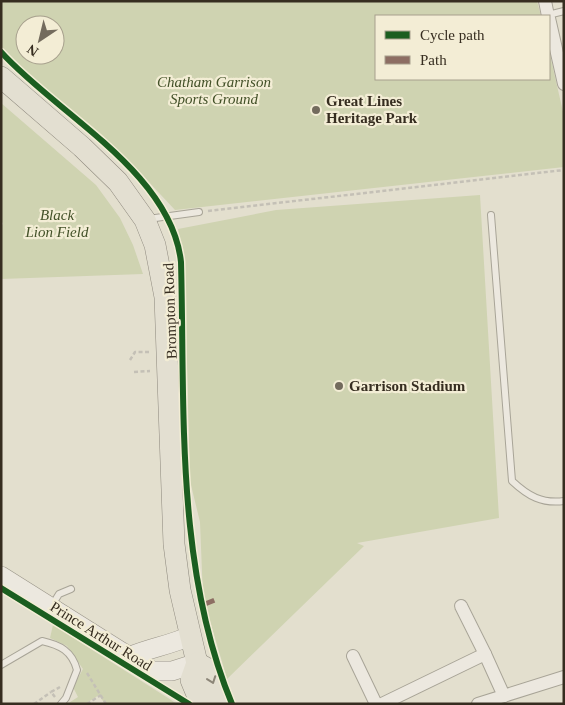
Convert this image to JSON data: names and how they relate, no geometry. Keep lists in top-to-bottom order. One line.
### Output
{"streets":{"main road":["Brompton Road","Prince Arthur Road"]},"crossings":[["Brompton Road","Prince Arthur Road"]],"parks":["Chatham Garrison Sports Ground","Black Lion Field"],"places":["Great Lines Heritage Park","Garrison Stadium"],"legend":["Cycle path","Path"],"north":"bottom left"}
